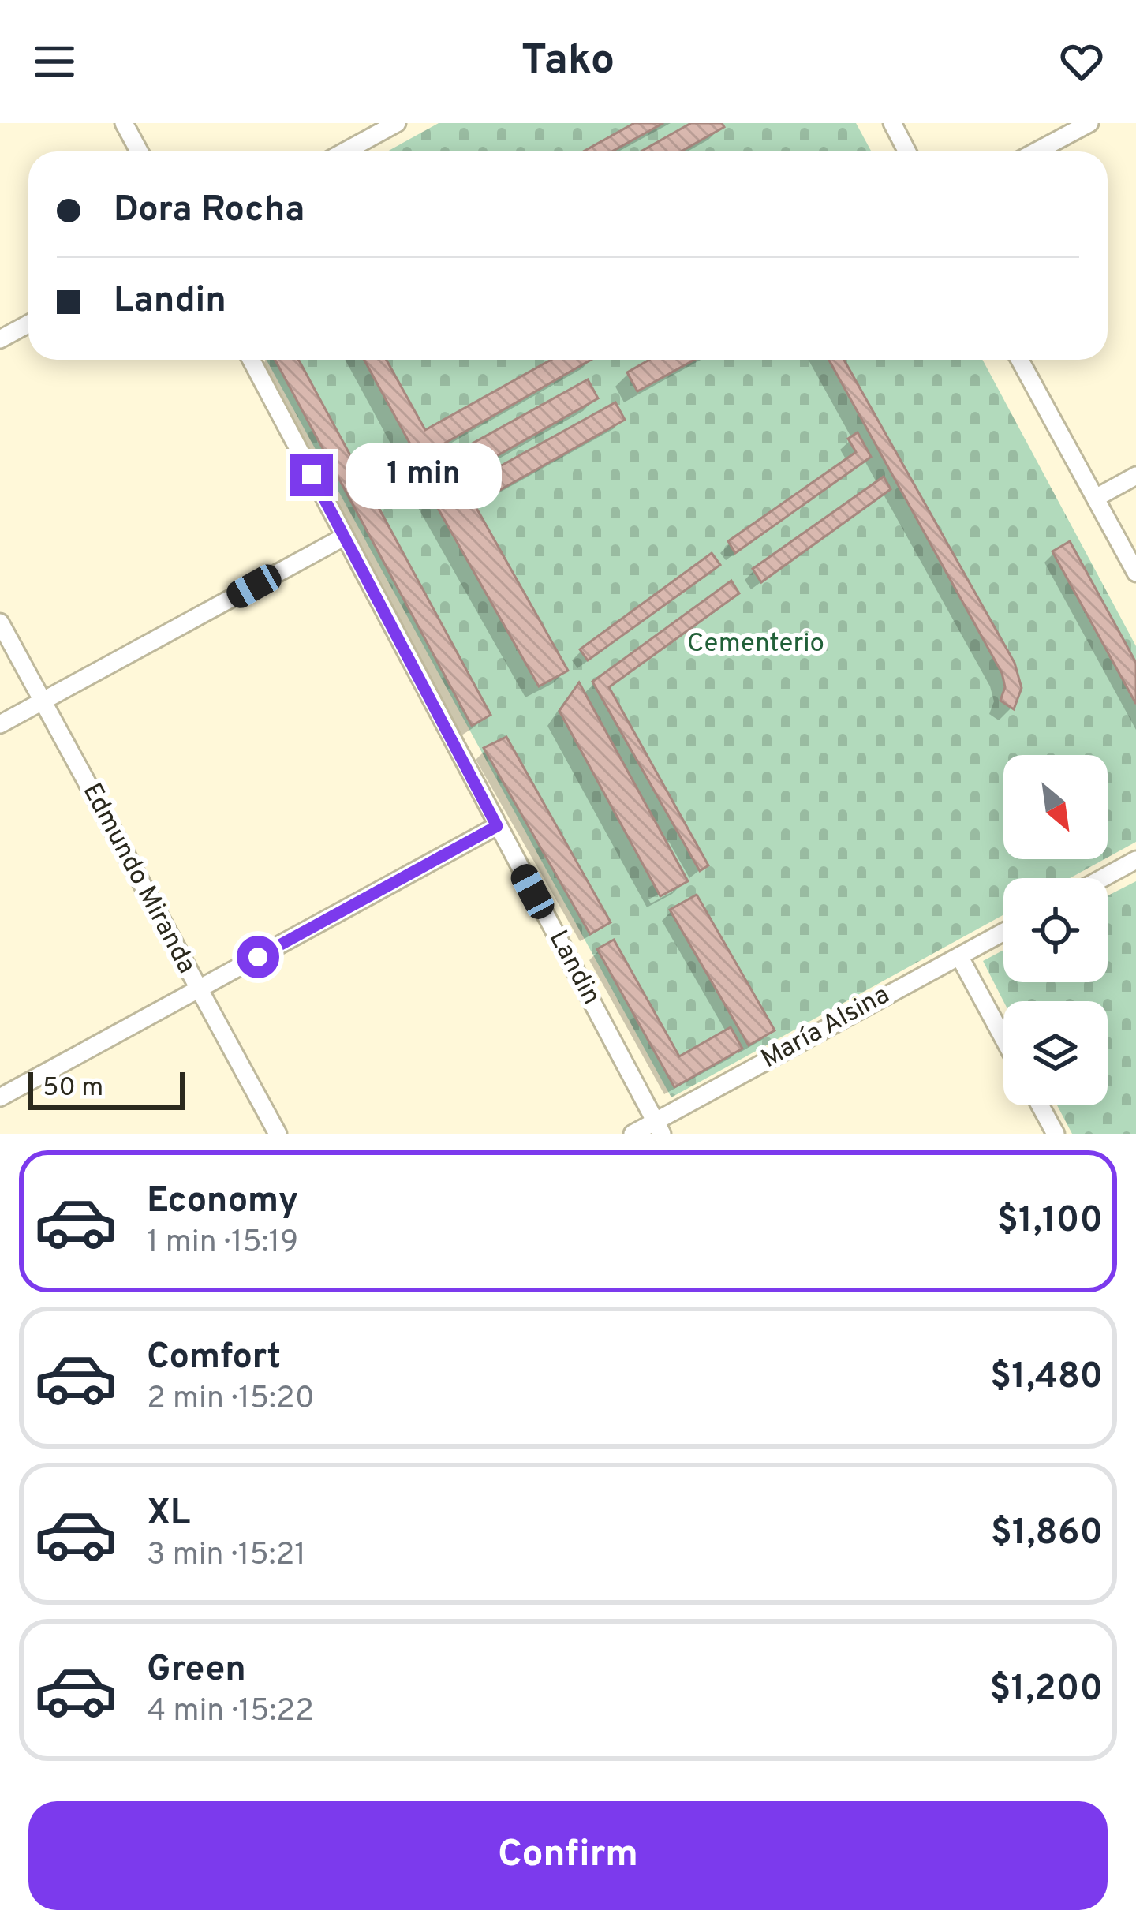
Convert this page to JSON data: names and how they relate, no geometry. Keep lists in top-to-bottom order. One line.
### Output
{"streets":{"street":["Edmundo Miranda","Landin","María Alsina"]},"crossings":[["Landin","María Alsina"]],"parks":["Cementerio"],"scale_bar":"50 m","north":"bottom right","page":{"header":"Tako","banner":["Dora Rocha","Landin"],"bubble":"1 min","scale":"50 m","list":[{"name":"Economy","note":"1 min · 15:19","value":"$1,100"},{"name":"Comfort","note":"2 min · 15:20","value":"$1,480"},{"name":"XL","note":"3 min · 15:21","value":"$1,860"},{"name":"Green","note":"4 min · 15:22","value":"$1,200"}],"buttons":"Confirm"}}
